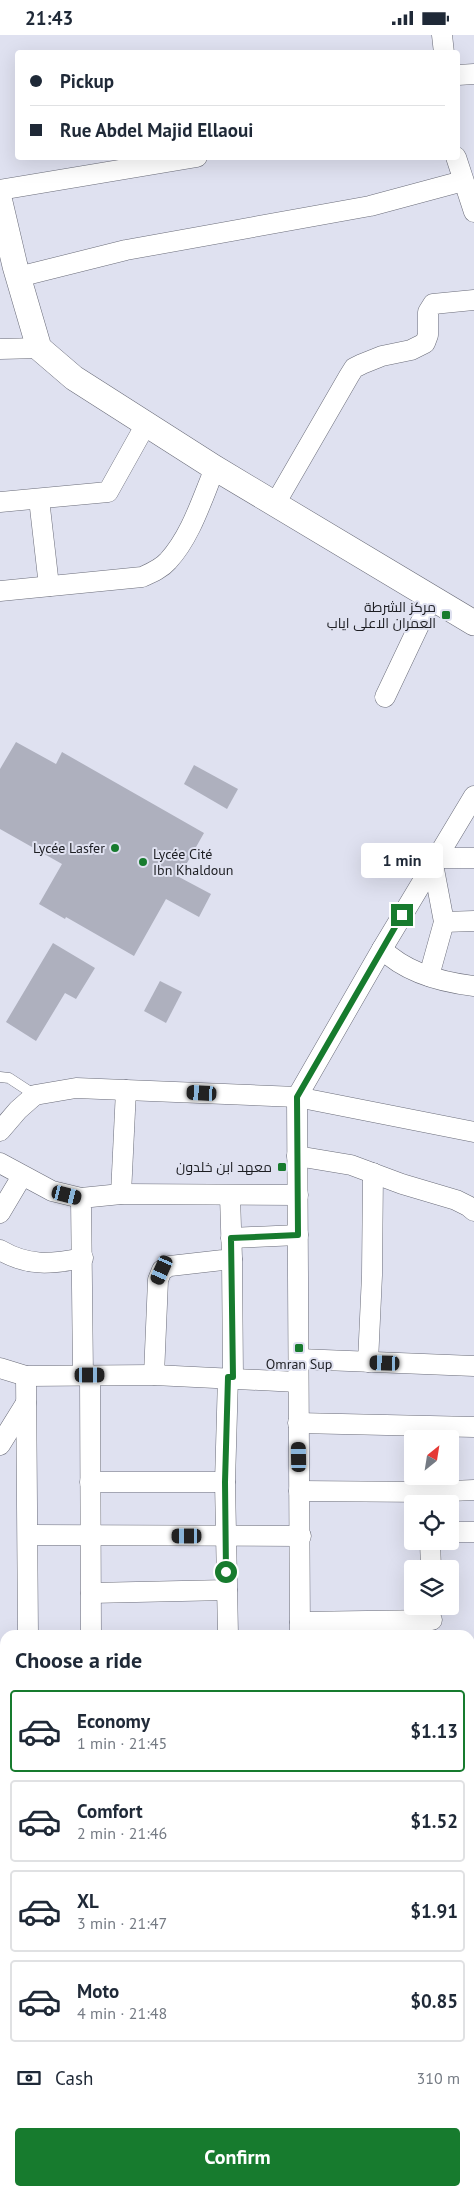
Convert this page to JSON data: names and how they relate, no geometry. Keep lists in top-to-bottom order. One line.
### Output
{"places":{"transit":["مركز الشرطة العمران الاعلى اياب","معهد ابن خلدون","Omran Sup"],"other":["Lycée Lasfer","Lycée Cité Ibn Khaldoun"]},"north":"top right","page":{"status":"21:43","banner":["Pickup","Rue Abdel Majid Ellaoui"],"bubble":"1 min","heading":"Choose a ride","list":[{"name":"Economy","note":"1 min · 21:45","value":"$1.13"},{"name":"Comfort","note":"2 min · 21:46","value":"$1.52"},{"name":"XL","note":"3 min · 21:47","value":"$1.91"},{"name":"Moto","note":"4 min · 21:48","value":"$0.85"}],"pay":["Cash","310 m"],"buttons":"Confirm"}}
